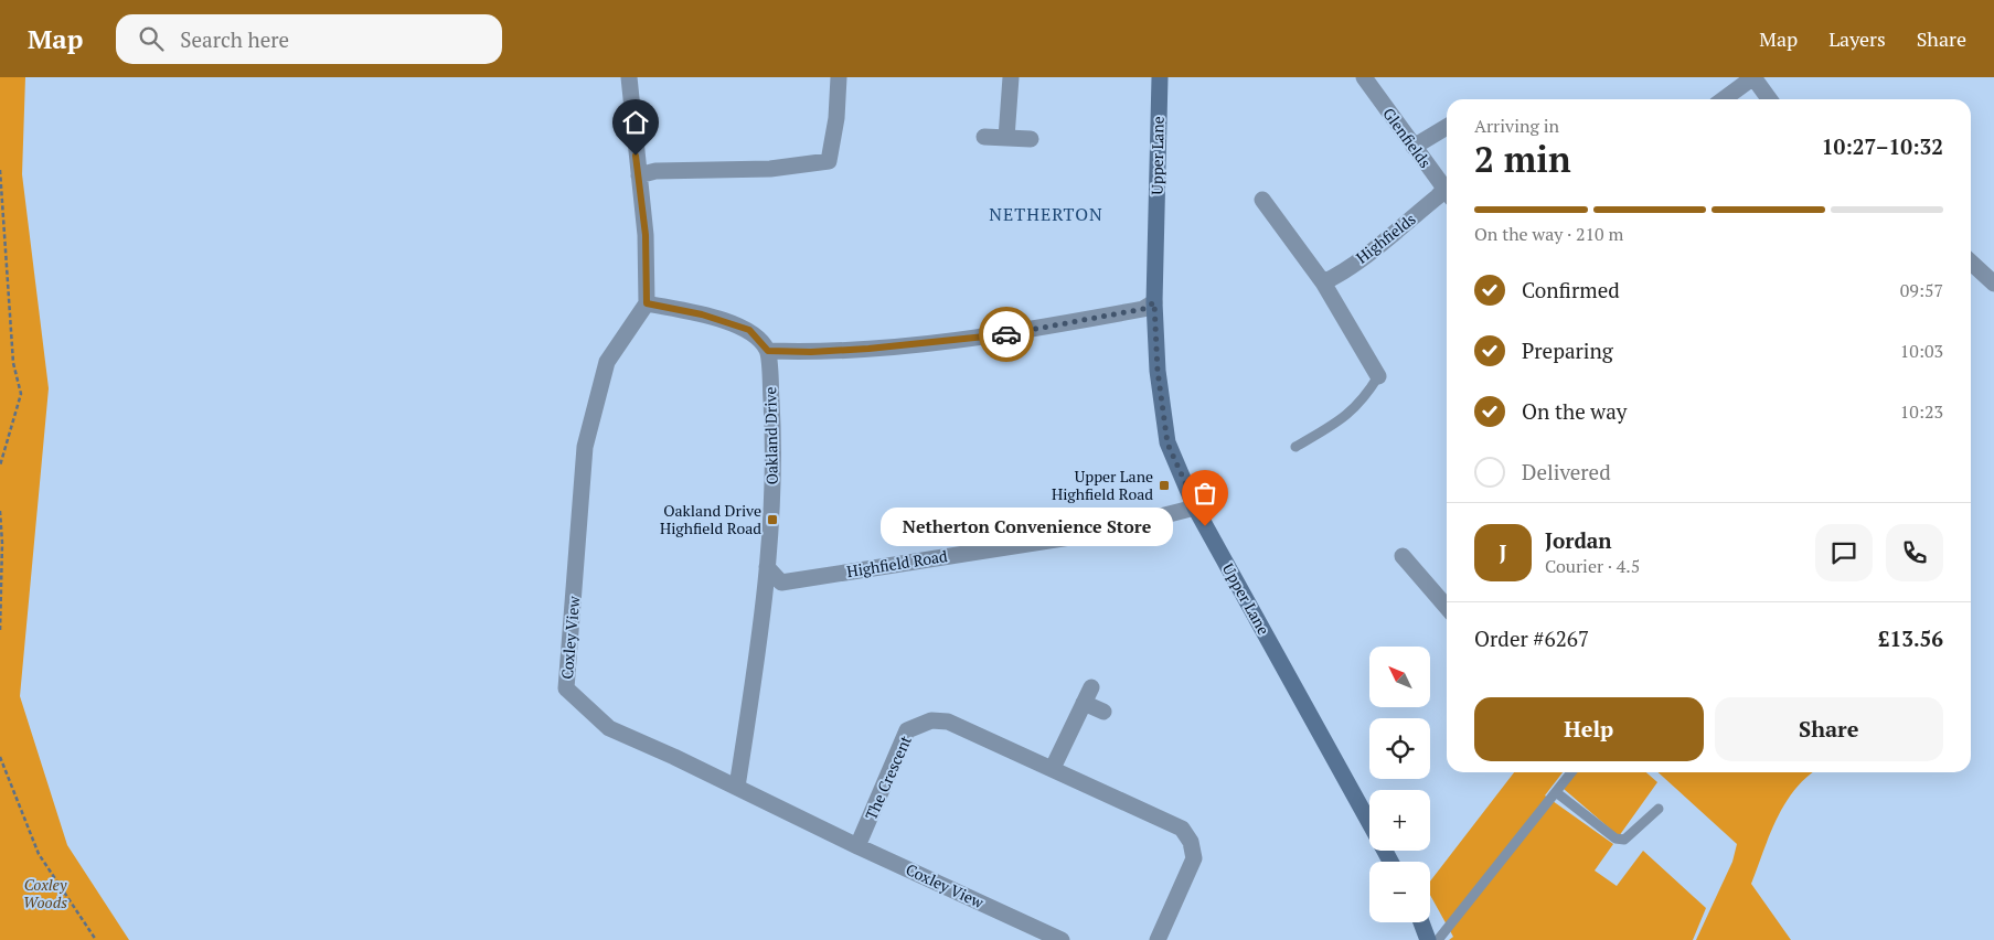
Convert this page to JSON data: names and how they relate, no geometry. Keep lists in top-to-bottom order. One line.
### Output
{"streets":{"main road":["Upper Lane"],"street":["Glenfields","Highfields","Oakland Drive","Highfield Road","Coxley View","The Crescent"]},"crossings":[["Upper Lane","Highfield Road"],["Oakland Drive","Highfield Road"],["Oakland Drive","Coxley View"],["Coxley View","The Crescent"]],"districts":["NETHERTON"],"parks":["Coxley Woods"],"places":{"transit":["Upper Lane Highfield Road","Oakland Drive Highfield Road"],"other":["Netherton Convenience Store"]},"north":"top left","page":{"header":"Map","search":"Search here","nav":["Map","Layers","Share"],"heading":["2 min","Arriving in","10:27–10:32"],"panel":["Jordan","Courier · 4.5","Order #6267","£13.56"],"bar":"On the way · 210 m","list":[["Confirmed","09:57"],["Preparing","10:03"],["On the way","10:23"],"Delivered"],"bubble":"Netherton Convenience Store","round":"J","map_buttons":["+","−"],"buttons":["Help","Share"]}}
